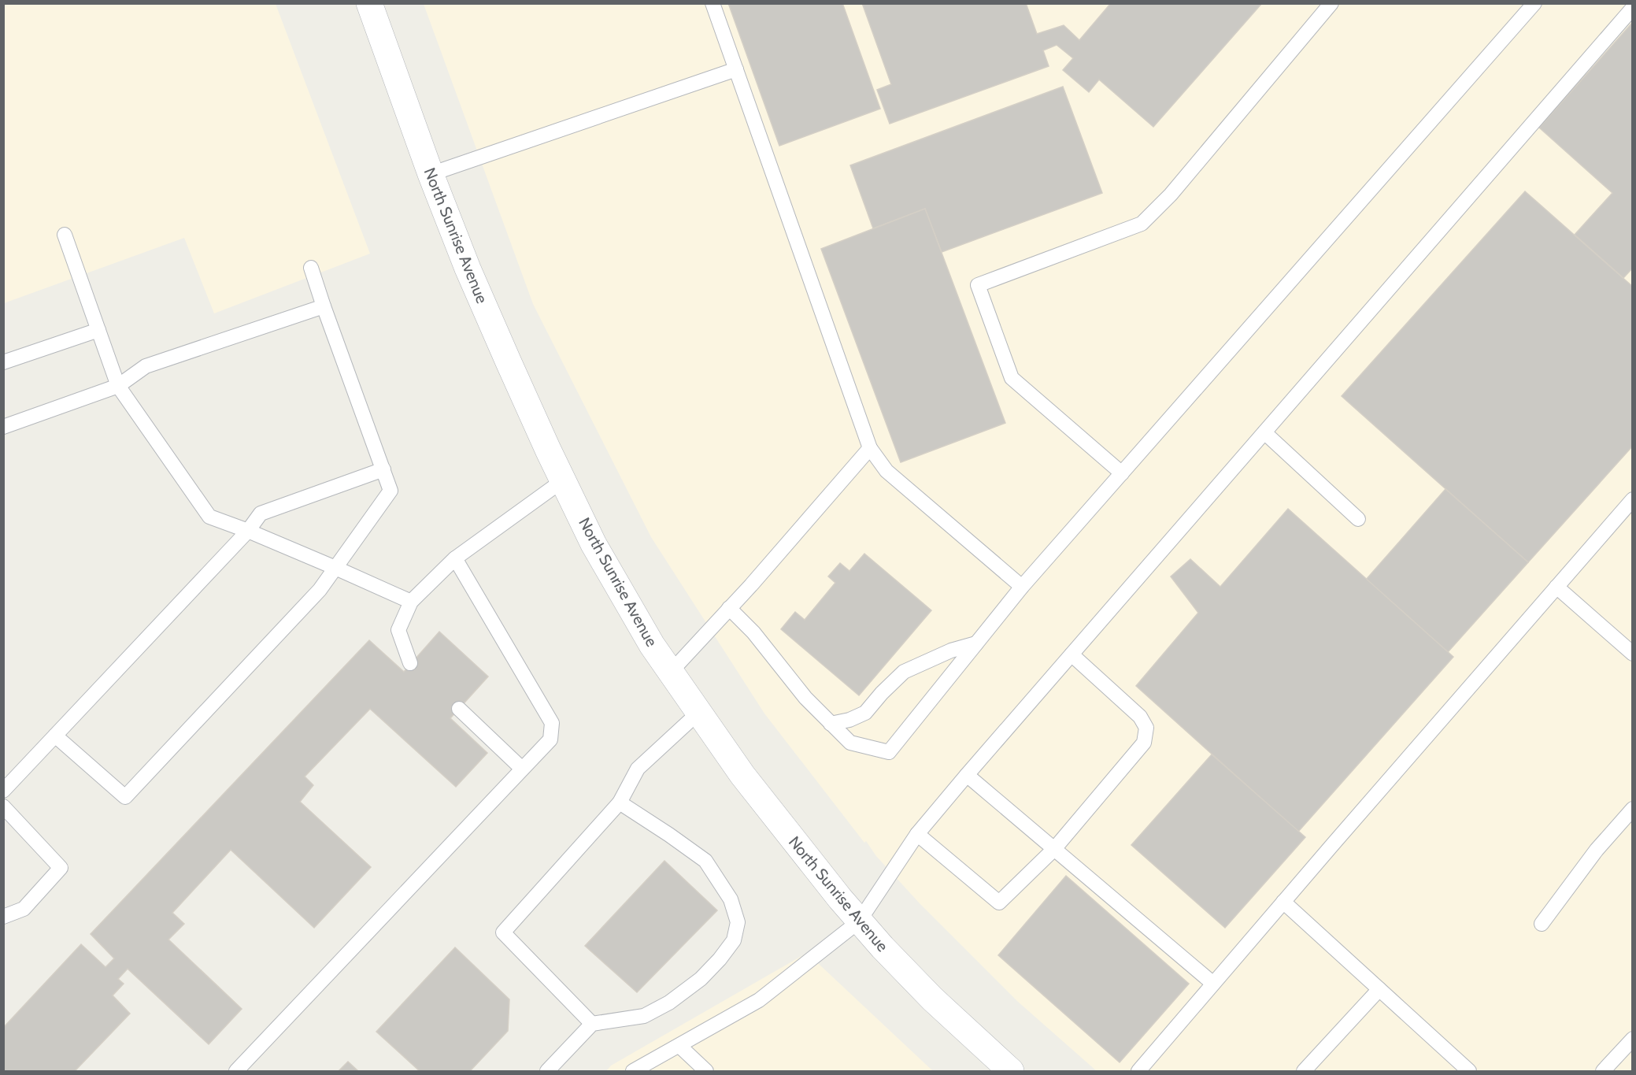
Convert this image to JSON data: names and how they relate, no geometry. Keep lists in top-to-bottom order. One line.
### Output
{"streets":{"main road":["North Sunrise Avenue"]}}
